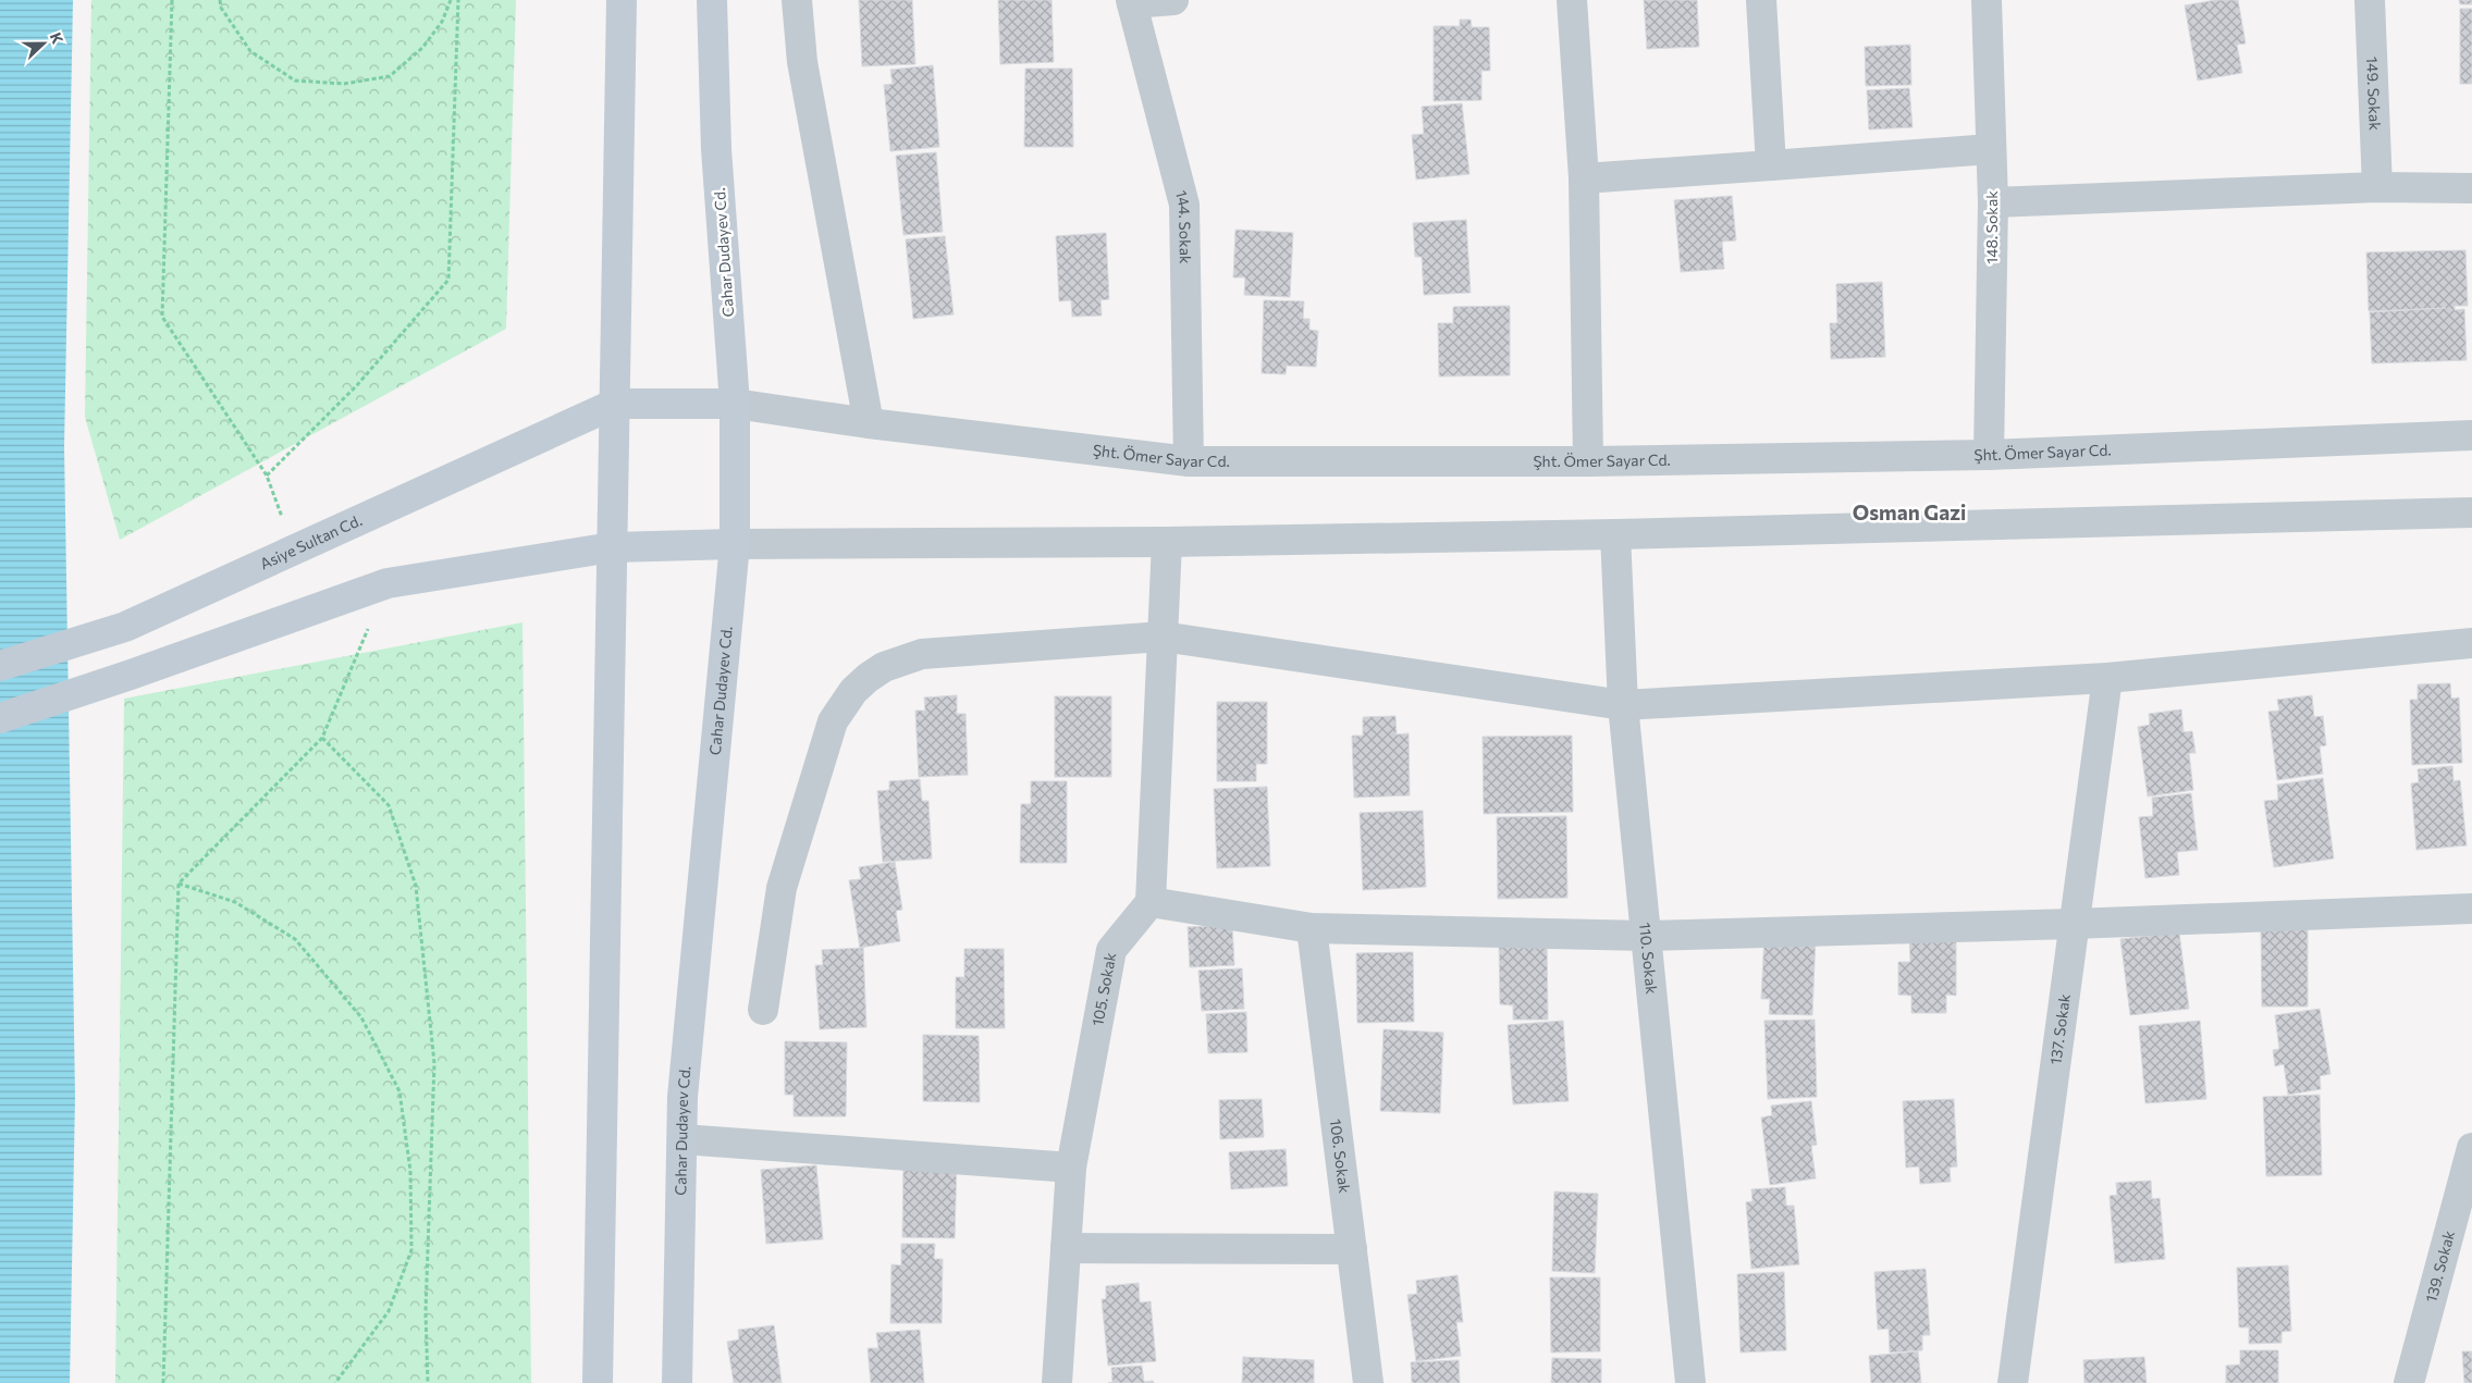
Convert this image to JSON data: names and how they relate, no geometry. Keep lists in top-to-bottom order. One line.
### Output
{"streets":{"main road":["Cahar Dudayev Cd.","Asiye Sultan Cd."],"street":["149. Sokak","144. Sokak","148. Sokak","Şht. Ömer Sayar Cd.","110. Sokak","105. Sokak","137. Sokak","106. Sokak","139. Sokak"]},"crossings":[["144. Sokak","Şht. Ömer Sayar Cd."],["148. Sokak","Şht. Ömer Sayar Cd."],["Cahar Dudayev Cd.","Şht. Ömer Sayar Cd."]],"districts":["Osman Gazi"],"north":"right"}
